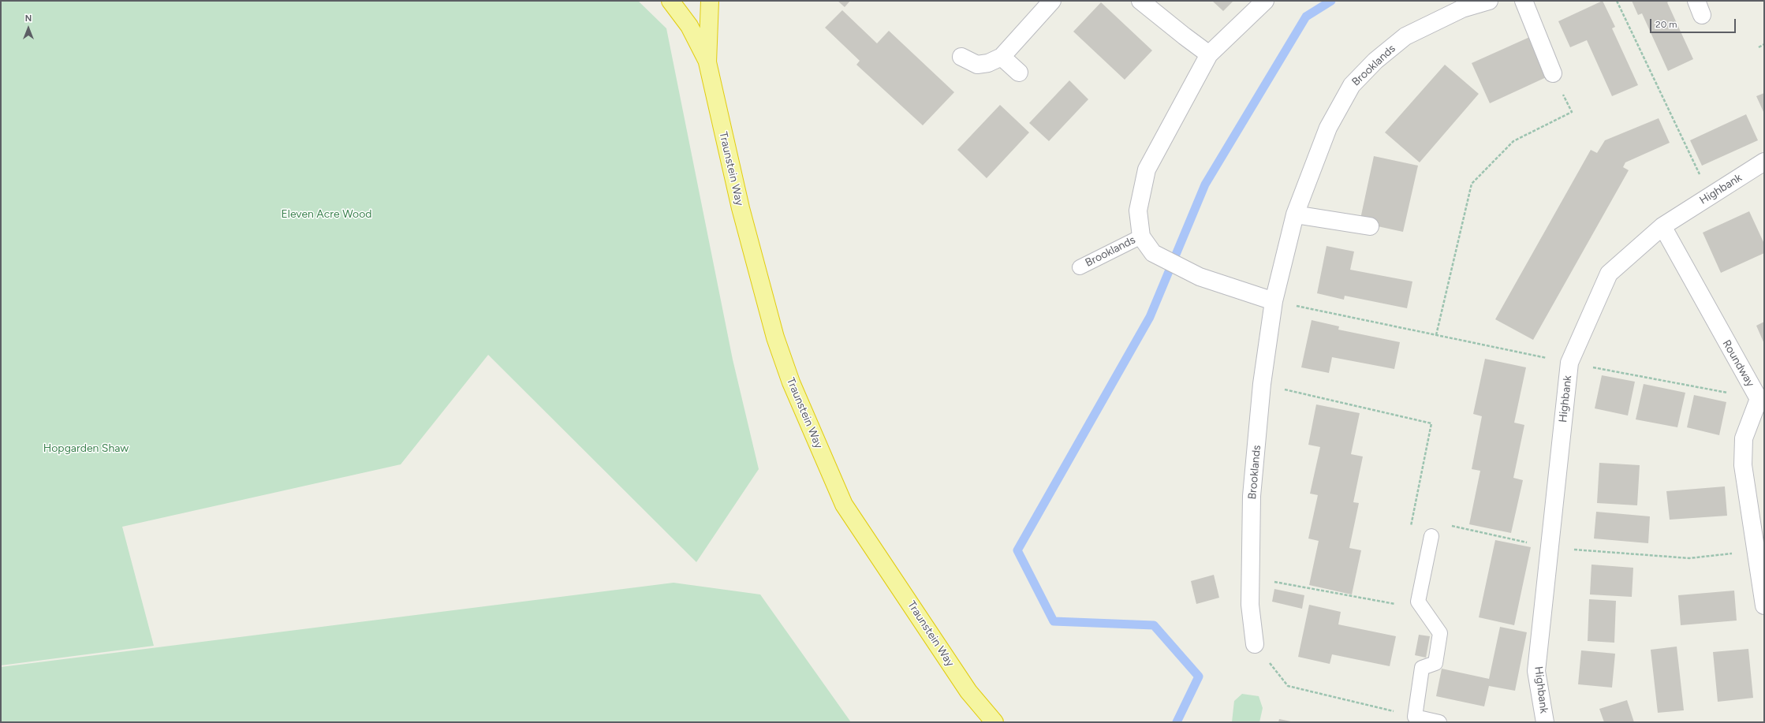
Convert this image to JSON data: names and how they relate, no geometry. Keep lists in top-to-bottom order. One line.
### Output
{"streets":{"highway":["Traunstein Way"],"street":["Brooklands","Highbank","Roundway"]},"crossings":[["Highbank","Roundway"]],"parks":["Eleven Acre Wood","Hopgarden Shaw"],"scale_bar":"20 m","north":"top"}
